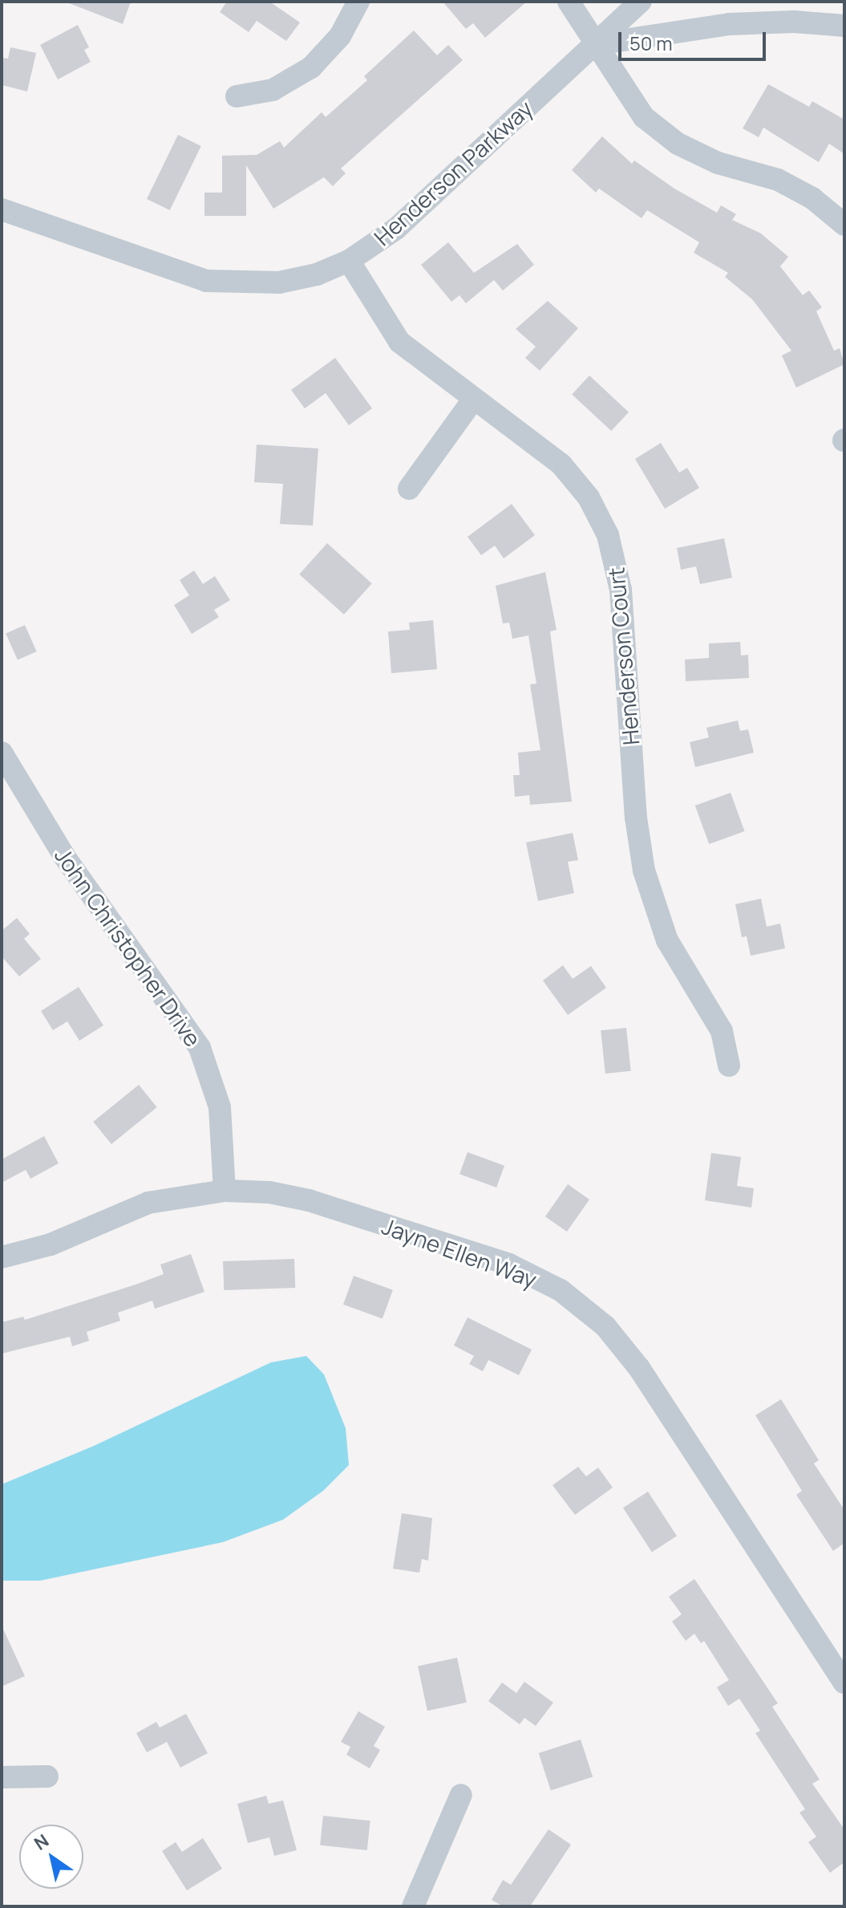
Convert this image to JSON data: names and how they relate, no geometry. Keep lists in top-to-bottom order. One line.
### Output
{"streets":{"street":["Henderson Parkway","Henderson Court","John Christopher Drive","Jayne Ellen Way"]},"crossings":[["Henderson Parkway","Henderson Court"],["John Christopher Drive","Jayne Ellen Way"]],"scale_bar":"50 m","north":"top left"}
